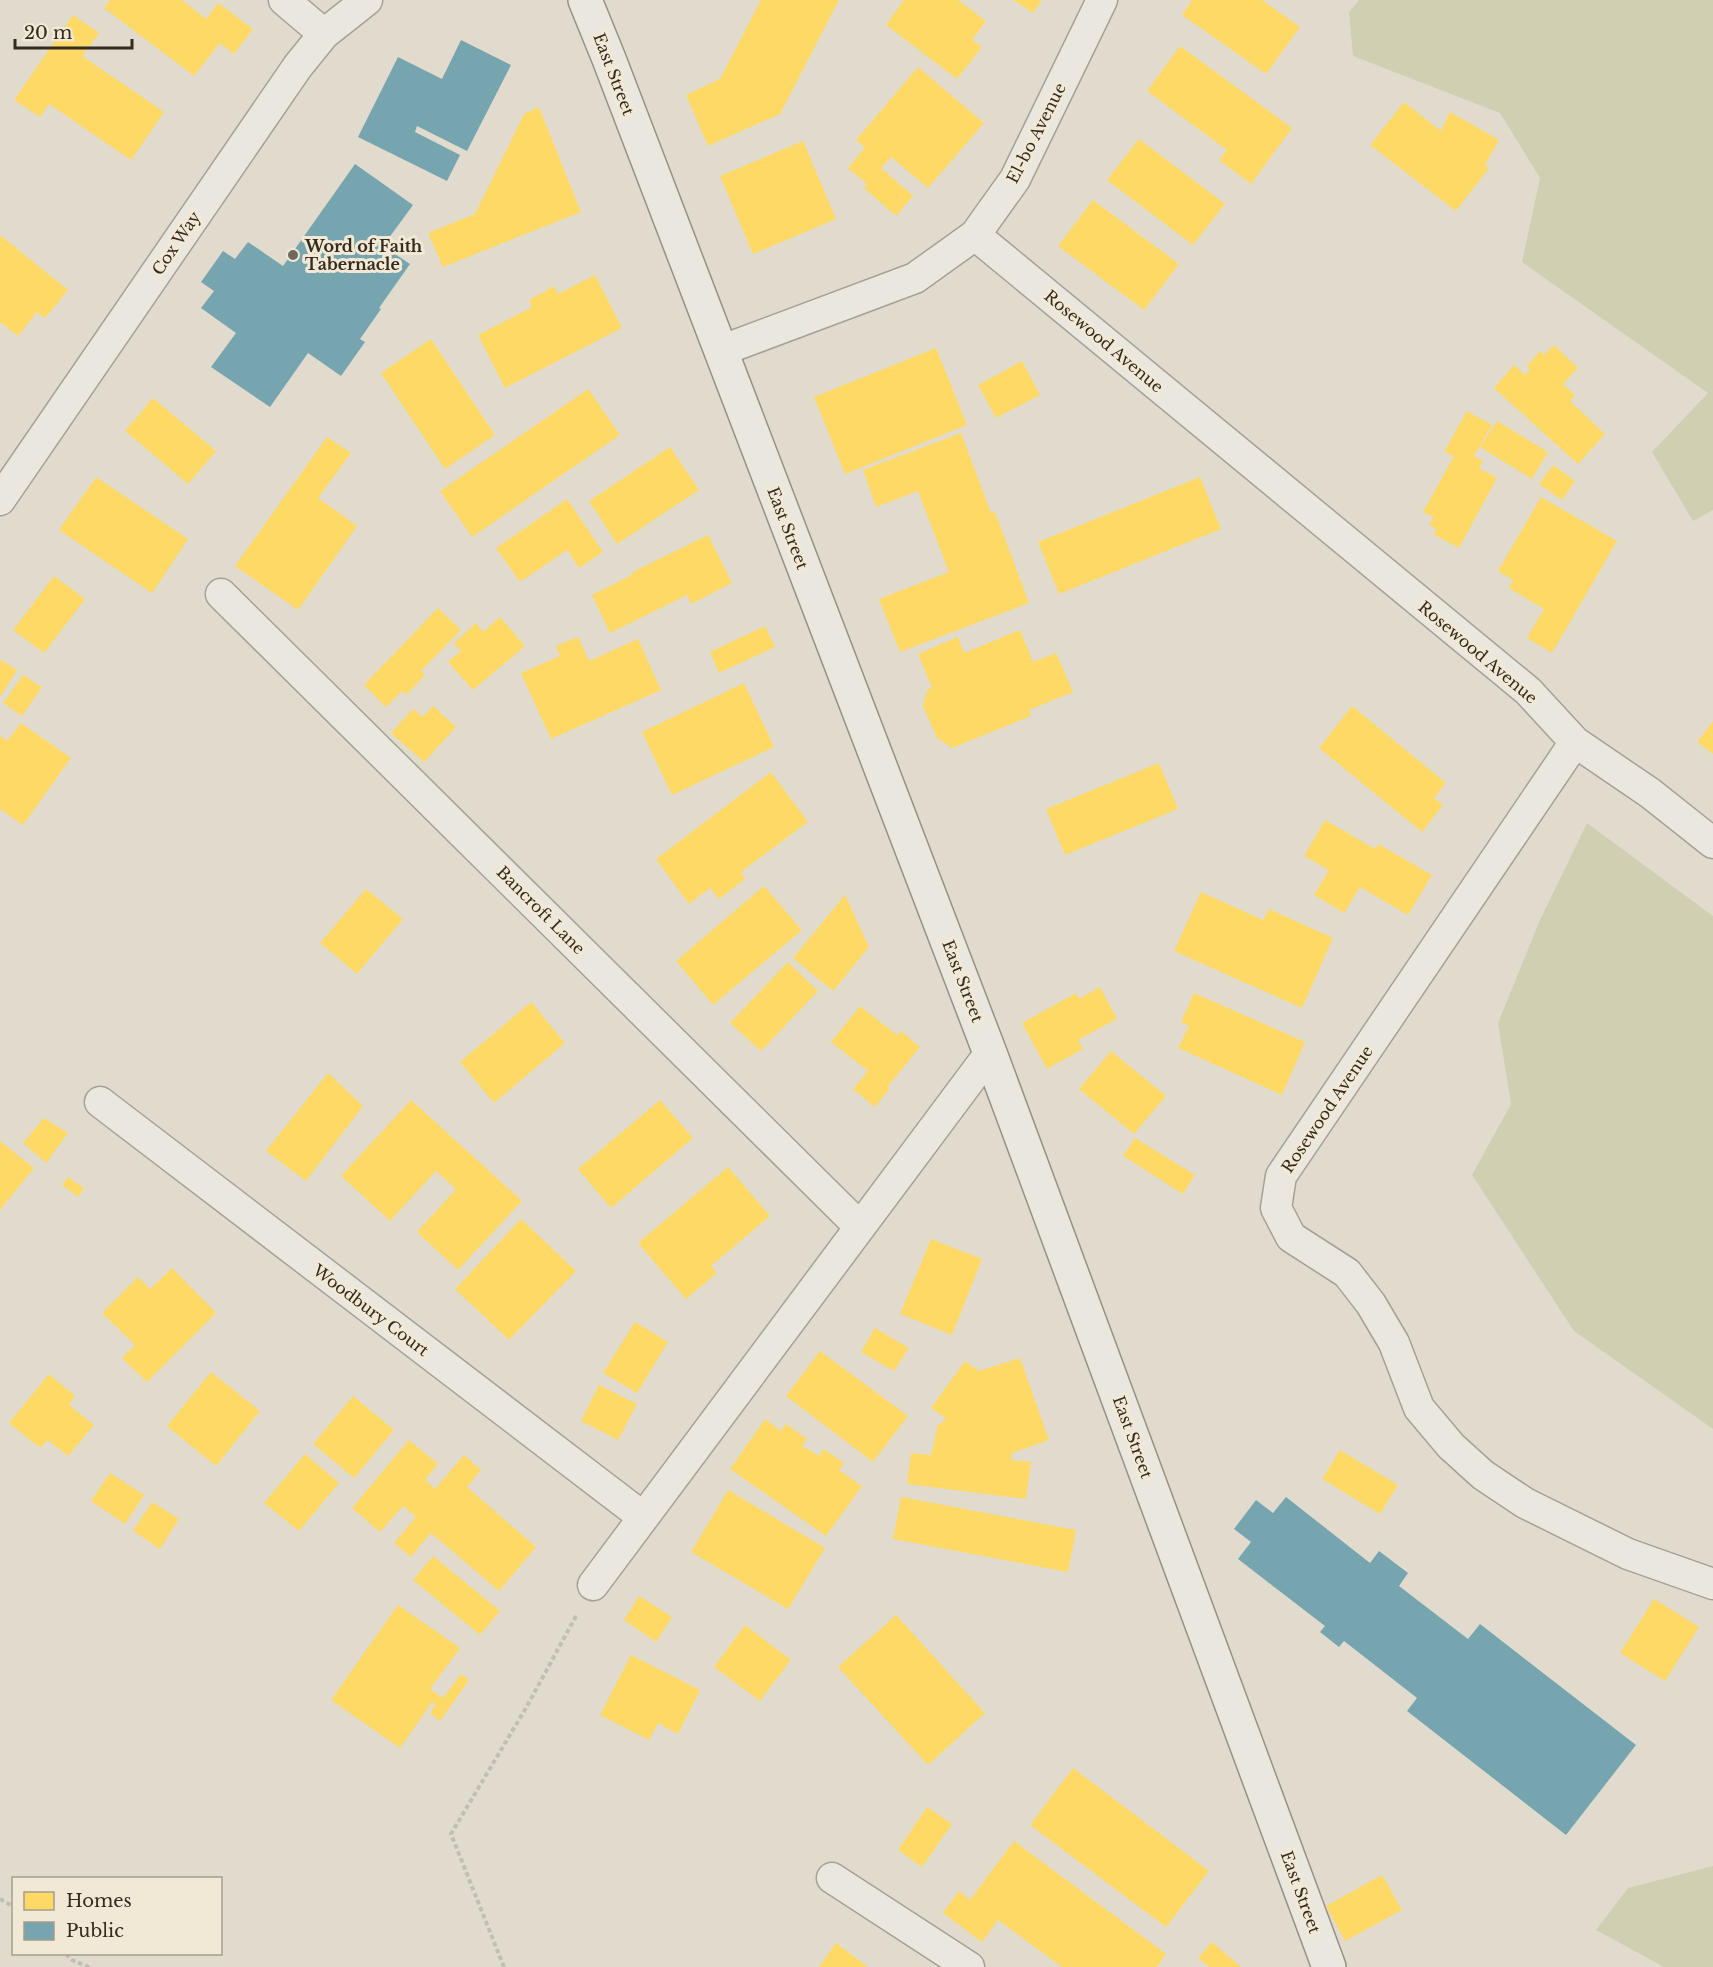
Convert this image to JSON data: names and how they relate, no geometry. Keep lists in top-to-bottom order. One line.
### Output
{"streets":{"main road":["East Street"],"street":["El-bo Avenue","Cox Way","Rosewood Avenue","Bancroft Lane","Woodbury Court"]},"crossings":[["East Street","El-bo Avenue"],["El-bo Avenue","Rosewood Avenue"]],"places":["Word of Faith Tabernacle"],"legend":["Homes","Public"],"scale_bar":"20 m"}
